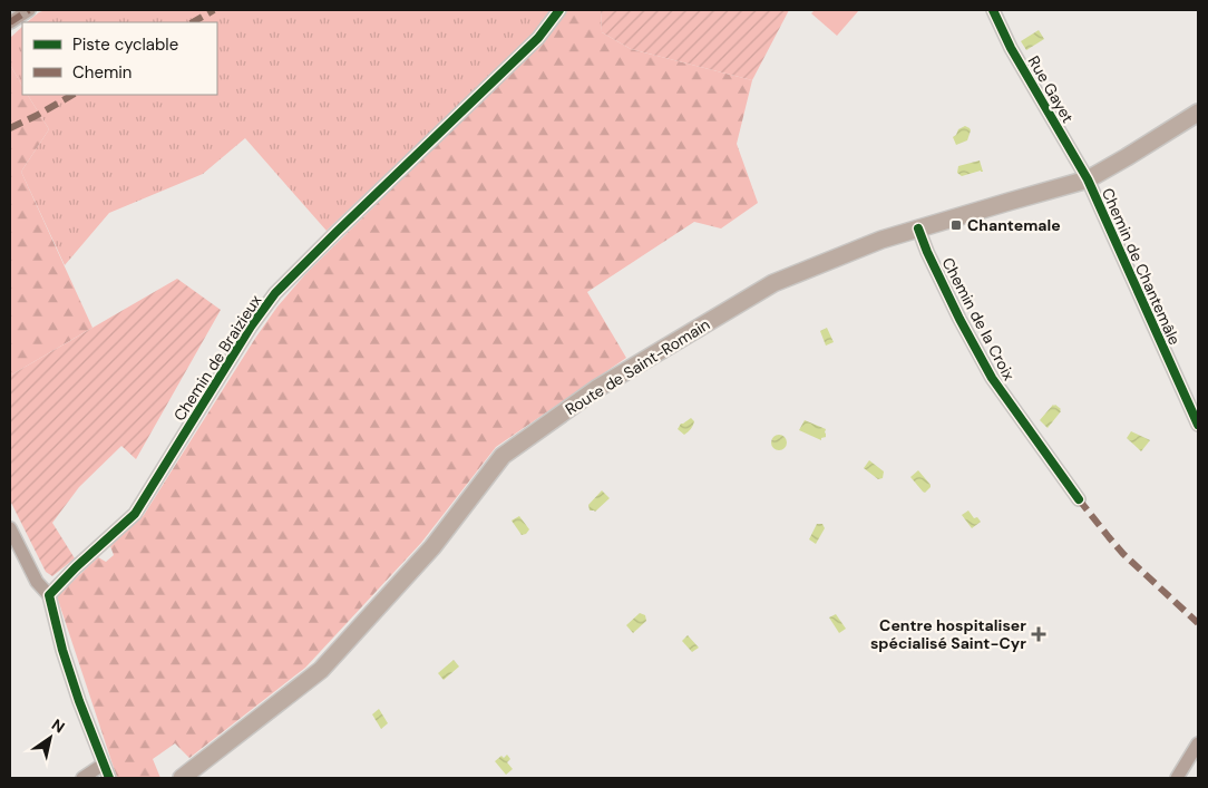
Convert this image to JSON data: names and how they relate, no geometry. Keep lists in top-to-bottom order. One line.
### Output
{"streets":{"main road":["Route de Saint-Romain"],"street":["Rue Gayet","Chemin de Chantemâle","Chemin de la Croix","Chemin de Braizieux"]},"crossings":[["Rue Gayet","Chemin de Chantemâle"],["Rue Gayet","Route de Saint-Romain"],["Chemin de Chantemâle","Route de Saint-Romain"],["Chemin de la Croix","Route de Saint-Romain"]],"places":{"transit":["Chantemale"],"health":["Centre hospitaliser spécialisé Saint-Cyr"]},"legend":["Piste cyclable","Chemin"],"north":"top right"}
